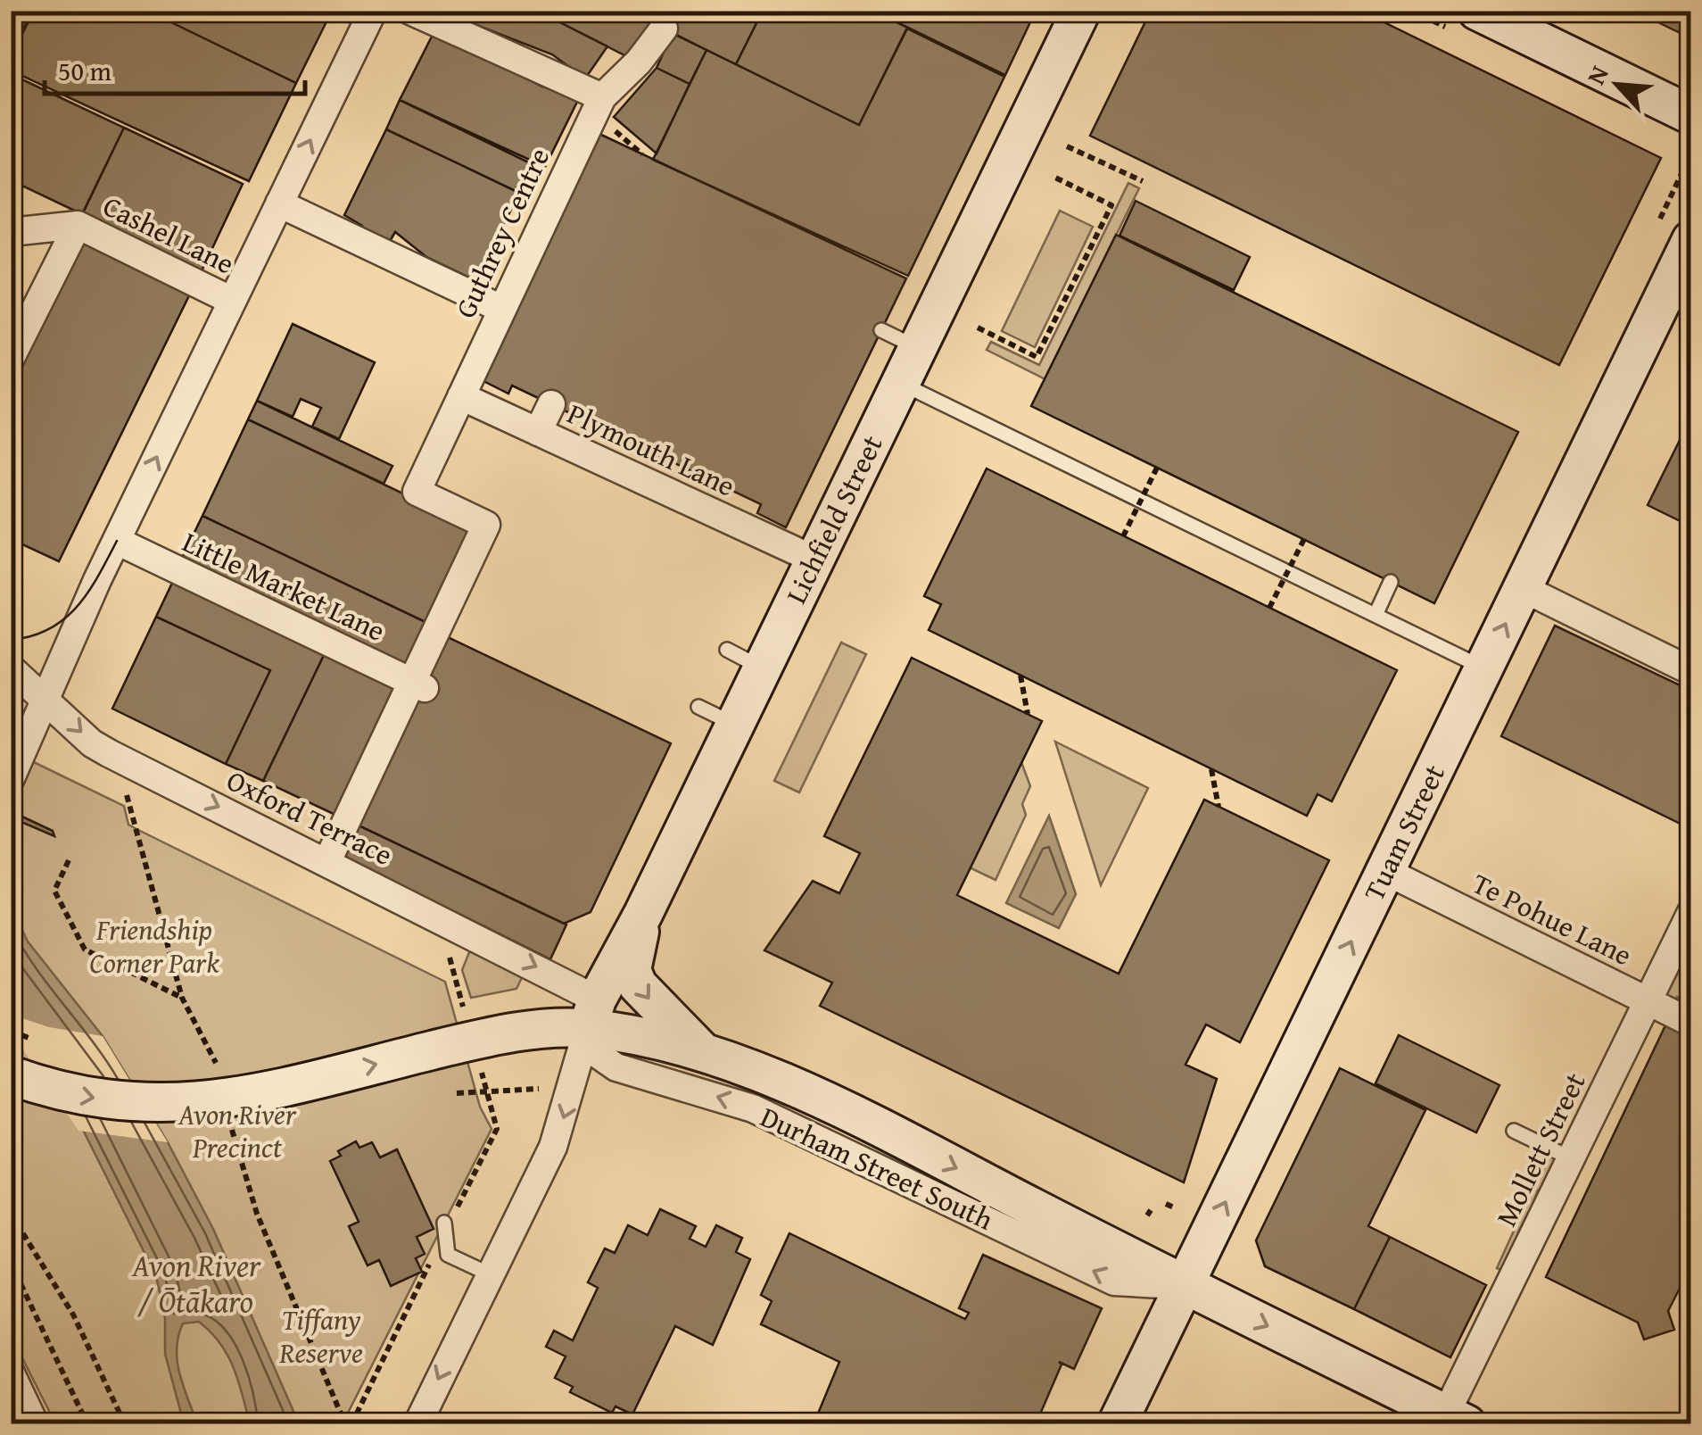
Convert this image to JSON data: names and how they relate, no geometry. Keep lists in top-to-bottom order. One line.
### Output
{"streets":{"main road":["Lichfield Street","Tuam Street","Durham Street South"],"street":["Guthrey Centre","Cashel Lane","Plymouth Lane","Little Market Lane","Oxford Terrace","Te Pohue Lane","Mollett Street"]},"crossings":[["Guthrey Centre","Plymouth Lane"],["Guthrey Centre","Little Market Lane"],["Plymouth Lane","Lichfield Street"],["Lichfield Street","Oxford Terrace"],["Lichfield Street","Durham Street South"],["Oxford Terrace","Durham Street South"],["Tuam Street","Te Pohue Lane"],["Tuam Street","Durham Street South"],["Te Pohue Lane","Mollett Street"],["Mollett Street","Durham Street South"]],"one_way":["Oxford Terrace","Tuam Street"],"water":["Avon River / Ōtākaro"],"parks":["Friendship Corner Park","Avon River Precinct","Tiffany Reserve"],"scale_bar":"50 m","north":"top left"}
